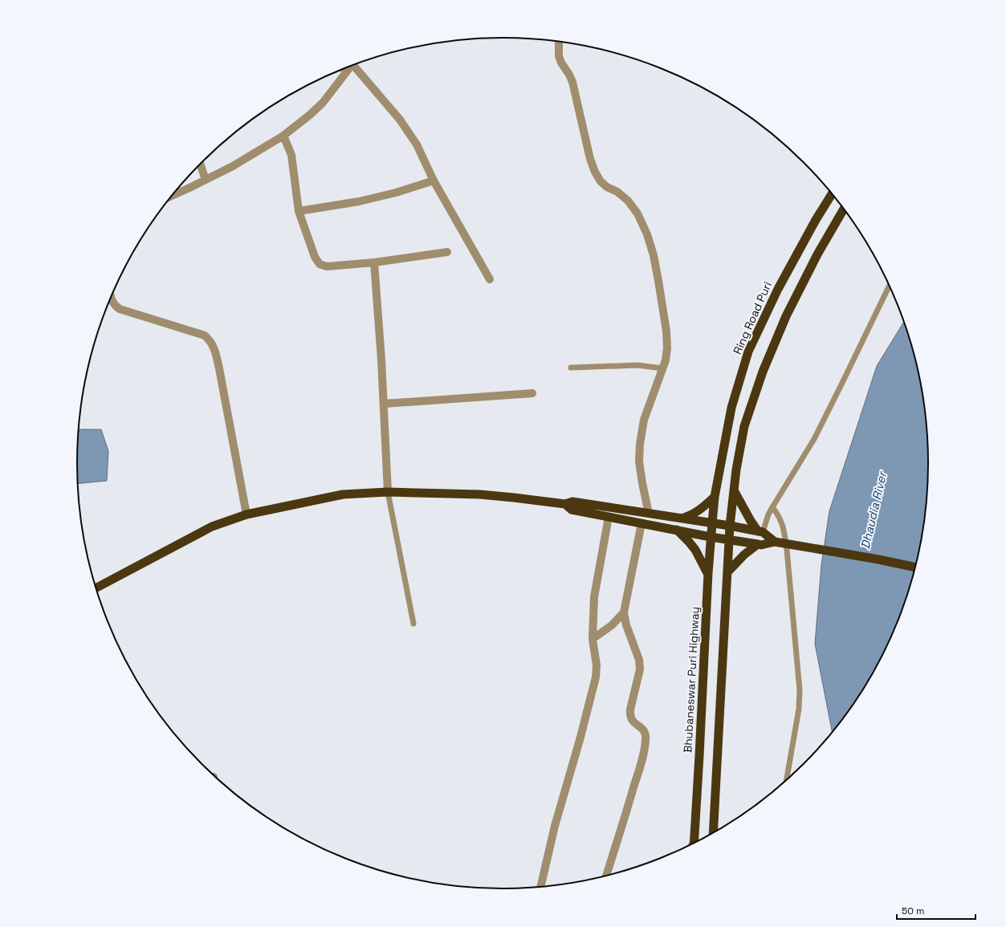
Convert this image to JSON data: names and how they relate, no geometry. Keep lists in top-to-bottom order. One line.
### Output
{"streets":{"highway":["Ring Road Puri","Bhubaneswar Puri Highway"]},"crossings":[["Ring Road Puri","Bhubaneswar Puri Highway"]],"water":["Dhaudia River"],"scale_bar":"50 m"}
